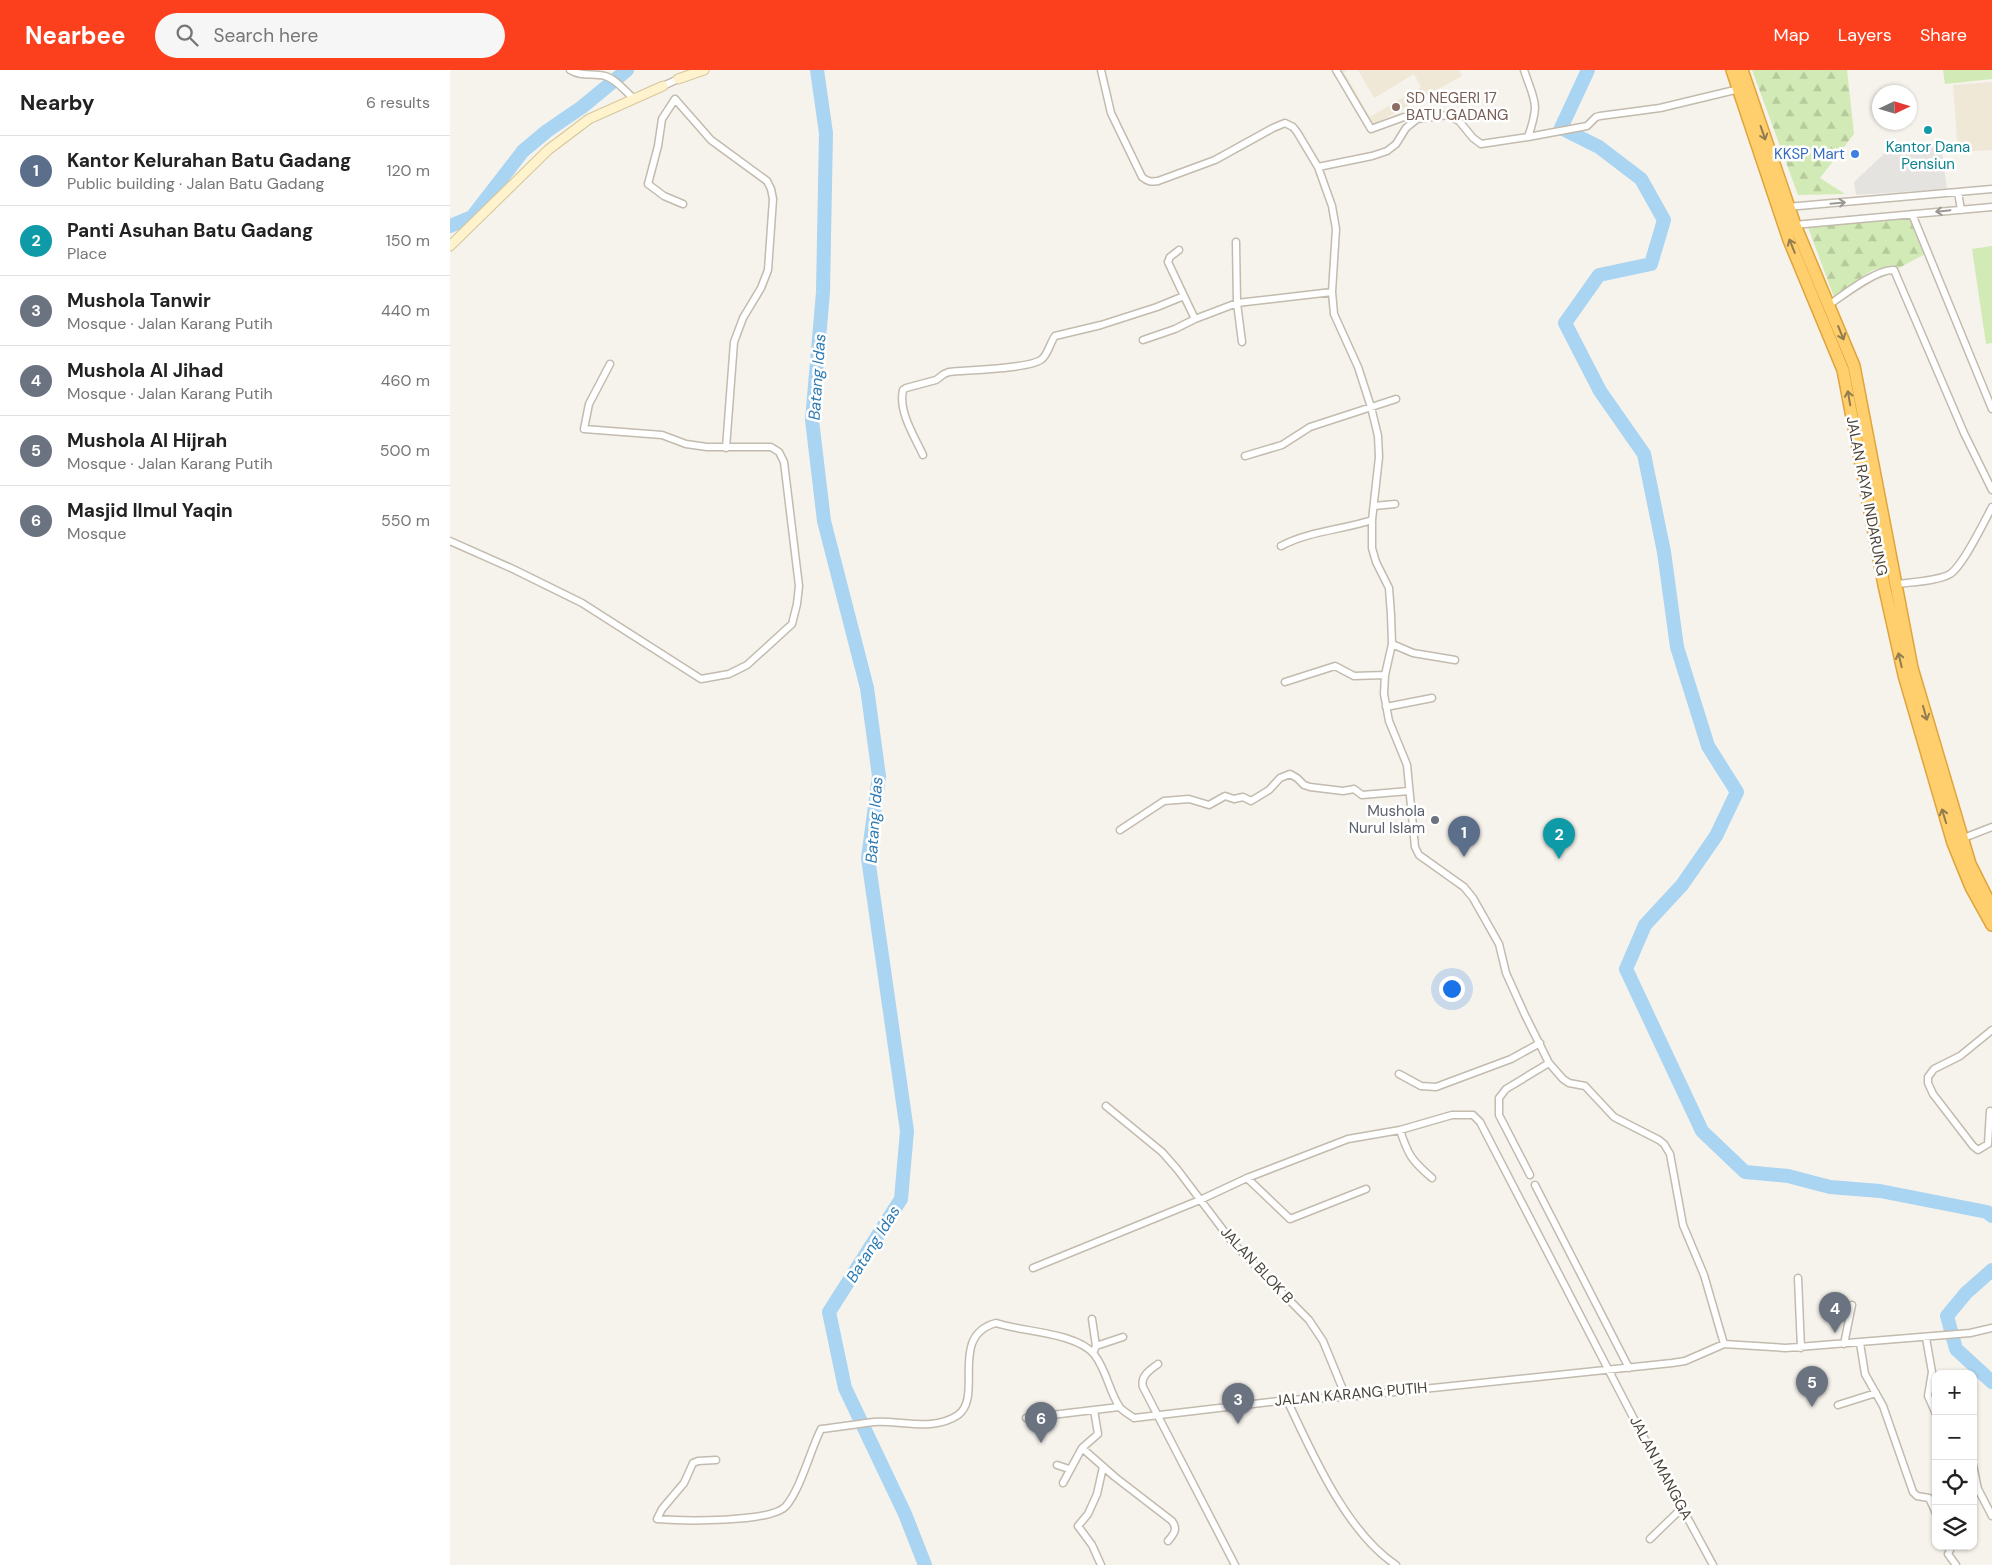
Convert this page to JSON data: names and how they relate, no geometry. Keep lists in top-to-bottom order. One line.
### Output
{"streets":{"highway":["JALAN RAYA INDARUNG"],"street":["JALAN BLOK B","JALAN KARANG PUTIH","JALAN MANGGA"]},"crossings":[["JALAN BLOK B","JALAN KARANG PUTIH"],["JALAN KARANG PUTIH","JALAN MANGGA"]],"water":["Batang Idas"],"places":["SD NEGERI 17 BATU GADANG","Kantor Dana Pensiun","KKSP Mart","Mushola Nurul Islam"],"north":"right","page":{"header":"Nearbee","search":"Search here","nav":["Map","Layers","Share"],"heading":["Nearby","6 results"],"list":[{"mark":"1","name":"Kantor Kelurahan Batu Gadang","note":"Public building · Jalan Batu Gadang","value":"120 m"},{"mark":"2","name":"Panti Asuhan Batu Gadang","note":"Place","value":"150 m"},{"mark":"3","name":"Mushola Tanwir","note":"Mosque · Jalan Karang Putih","value":"440 m"},{"mark":"4","name":"Mushola Al Jihad","note":"Mosque · Jalan Karang Putih","value":"460 m"},{"mark":"5","name":"Mushola Al Hijrah","note":"Mosque · Jalan Karang Putih","value":"500 m"},{"mark":"6","name":"Masjid Ilmul Yaqin","note":"Mosque","value":"550 m"}],"pins":["1","2","4","5","3","6"],"map_buttons":["+","−"]}}
